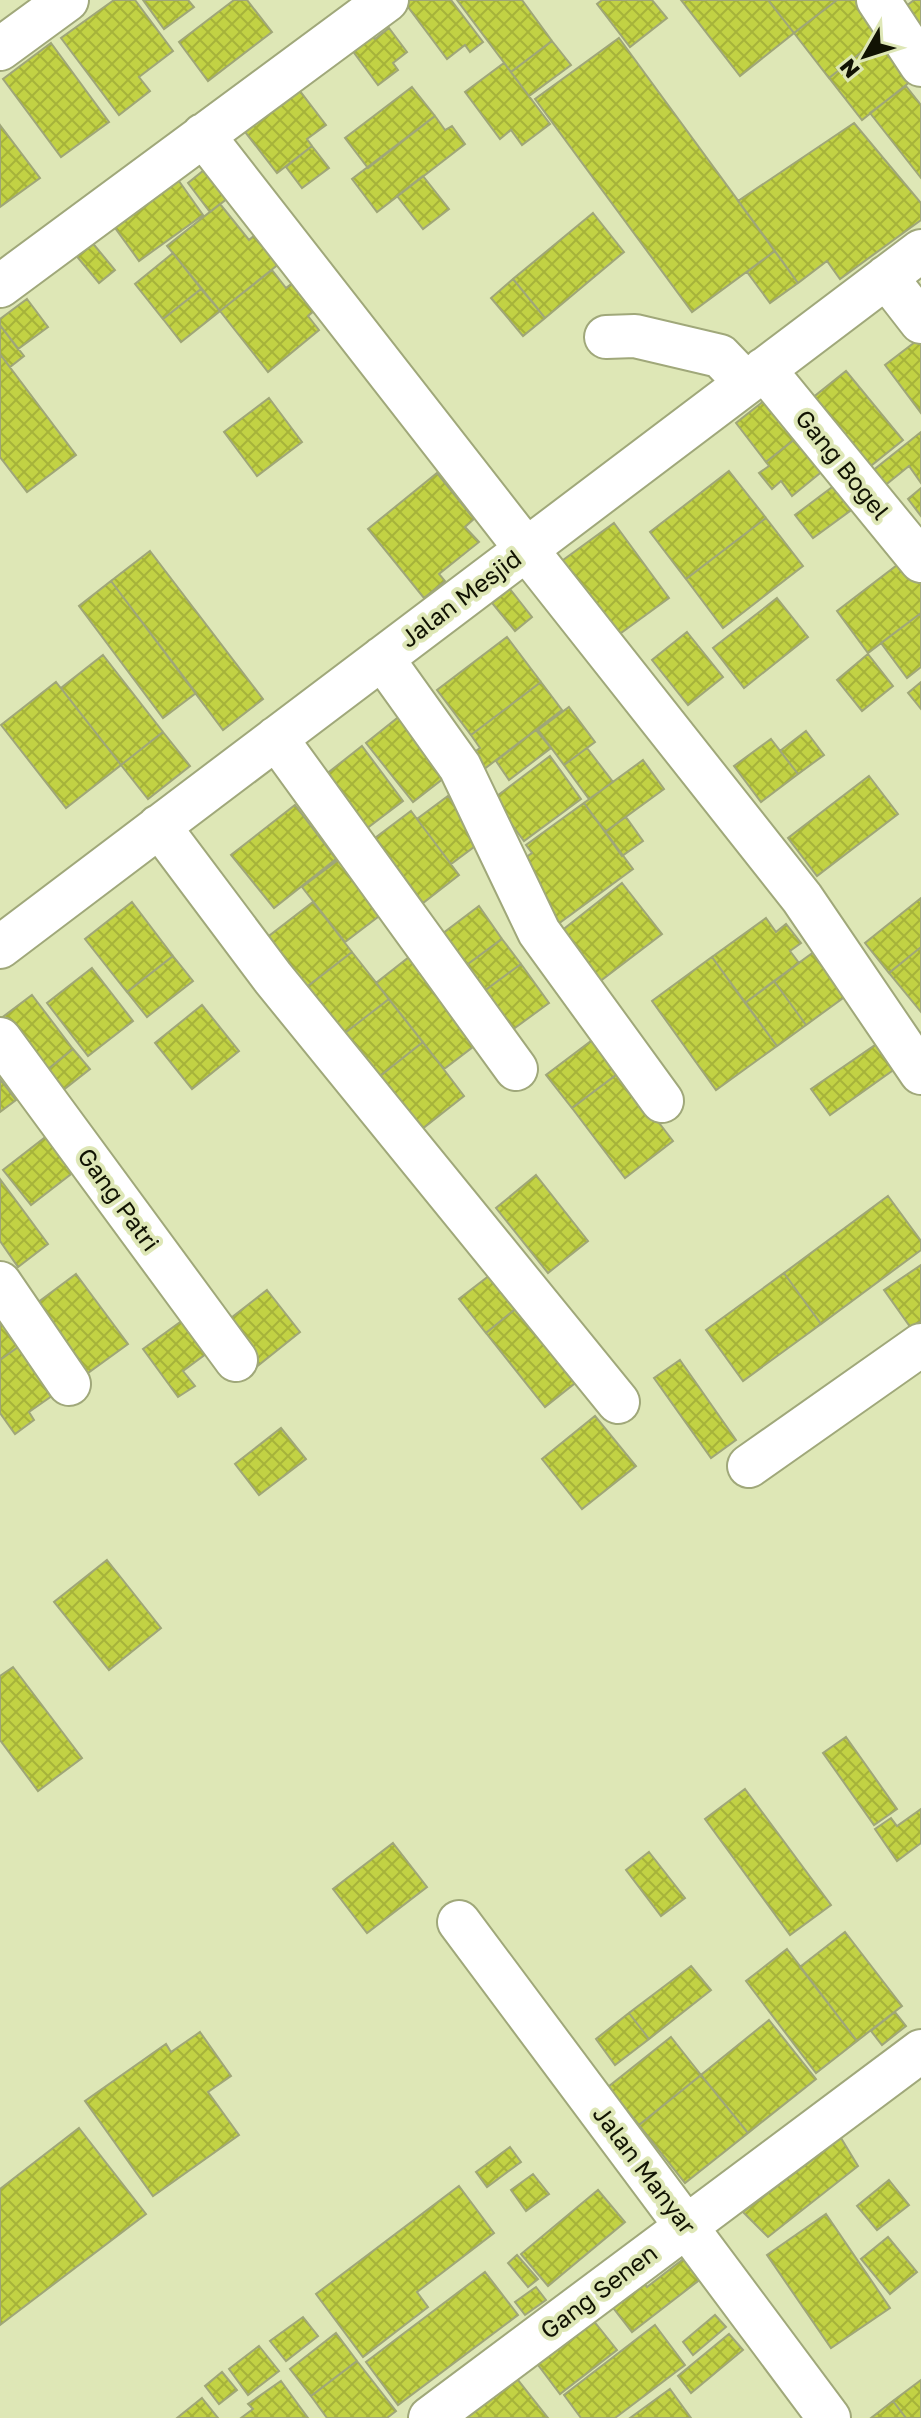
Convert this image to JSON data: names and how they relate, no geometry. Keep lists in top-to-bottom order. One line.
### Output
{"streets":{"street":["Gang Bogel","Jalan Mesjid","Gang Patri","Jalan Manyar","Gang Senen"]},"crossings":[["Gang Bogel","Jalan Mesjid"],["Jalan Manyar","Gang Senen"]],"north":"bottom left"}
